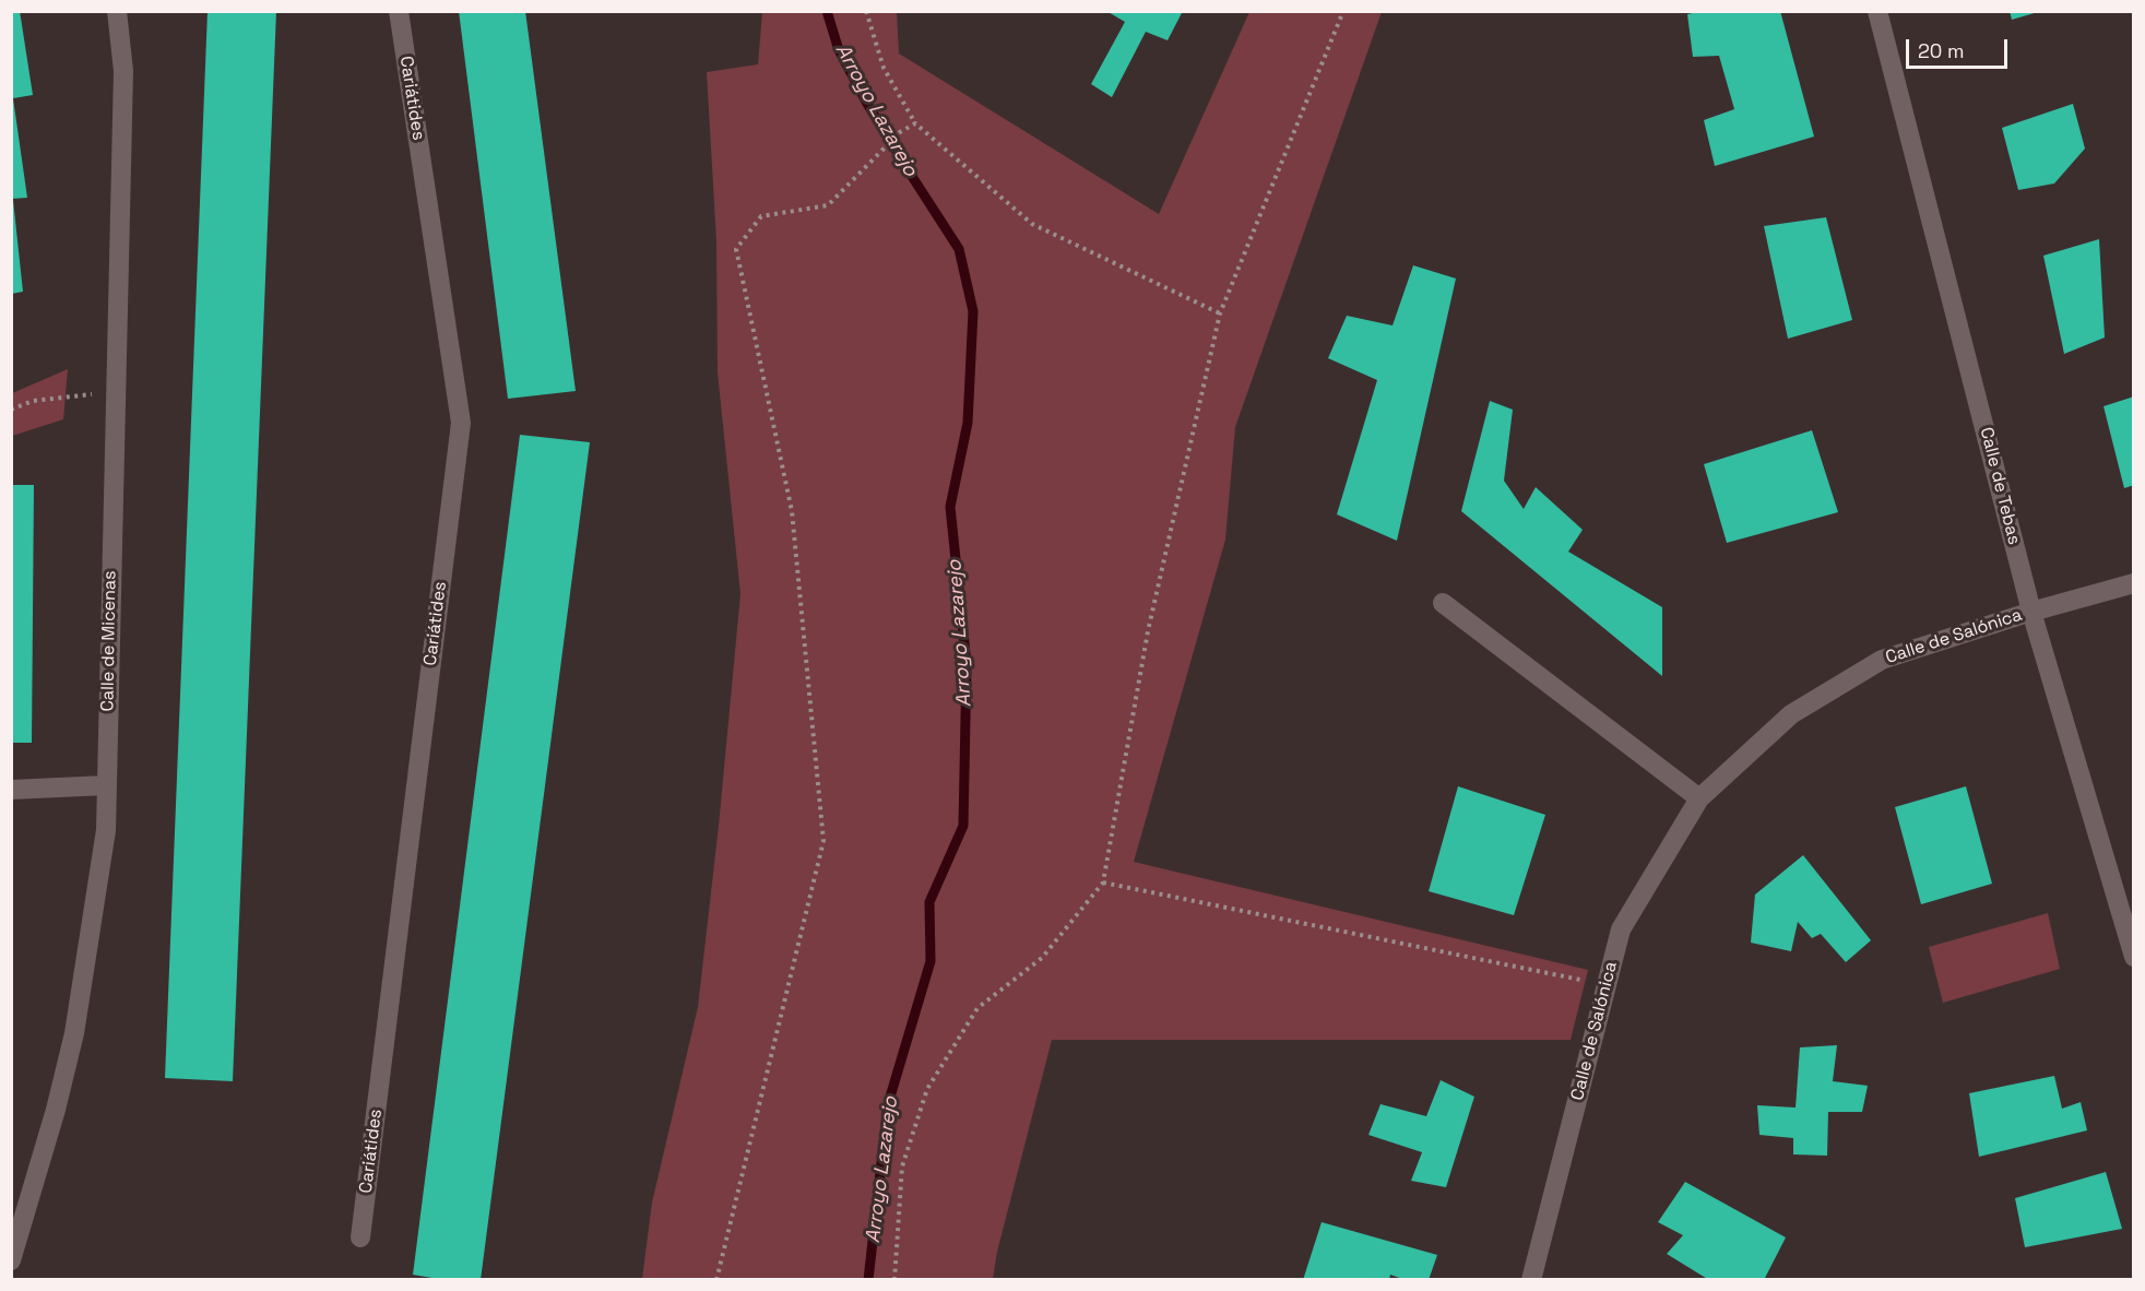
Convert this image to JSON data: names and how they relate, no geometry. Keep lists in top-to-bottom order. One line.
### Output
{"streets":{"street":["Cariátides","Calle de Tebas","Calle de Salónica","Calle de Micenas"]},"crossings":[["Calle de Tebas","Calle de Salónica"]],"water":["Arroyo Lazarejo"],"scale_bar":"20 m"}
